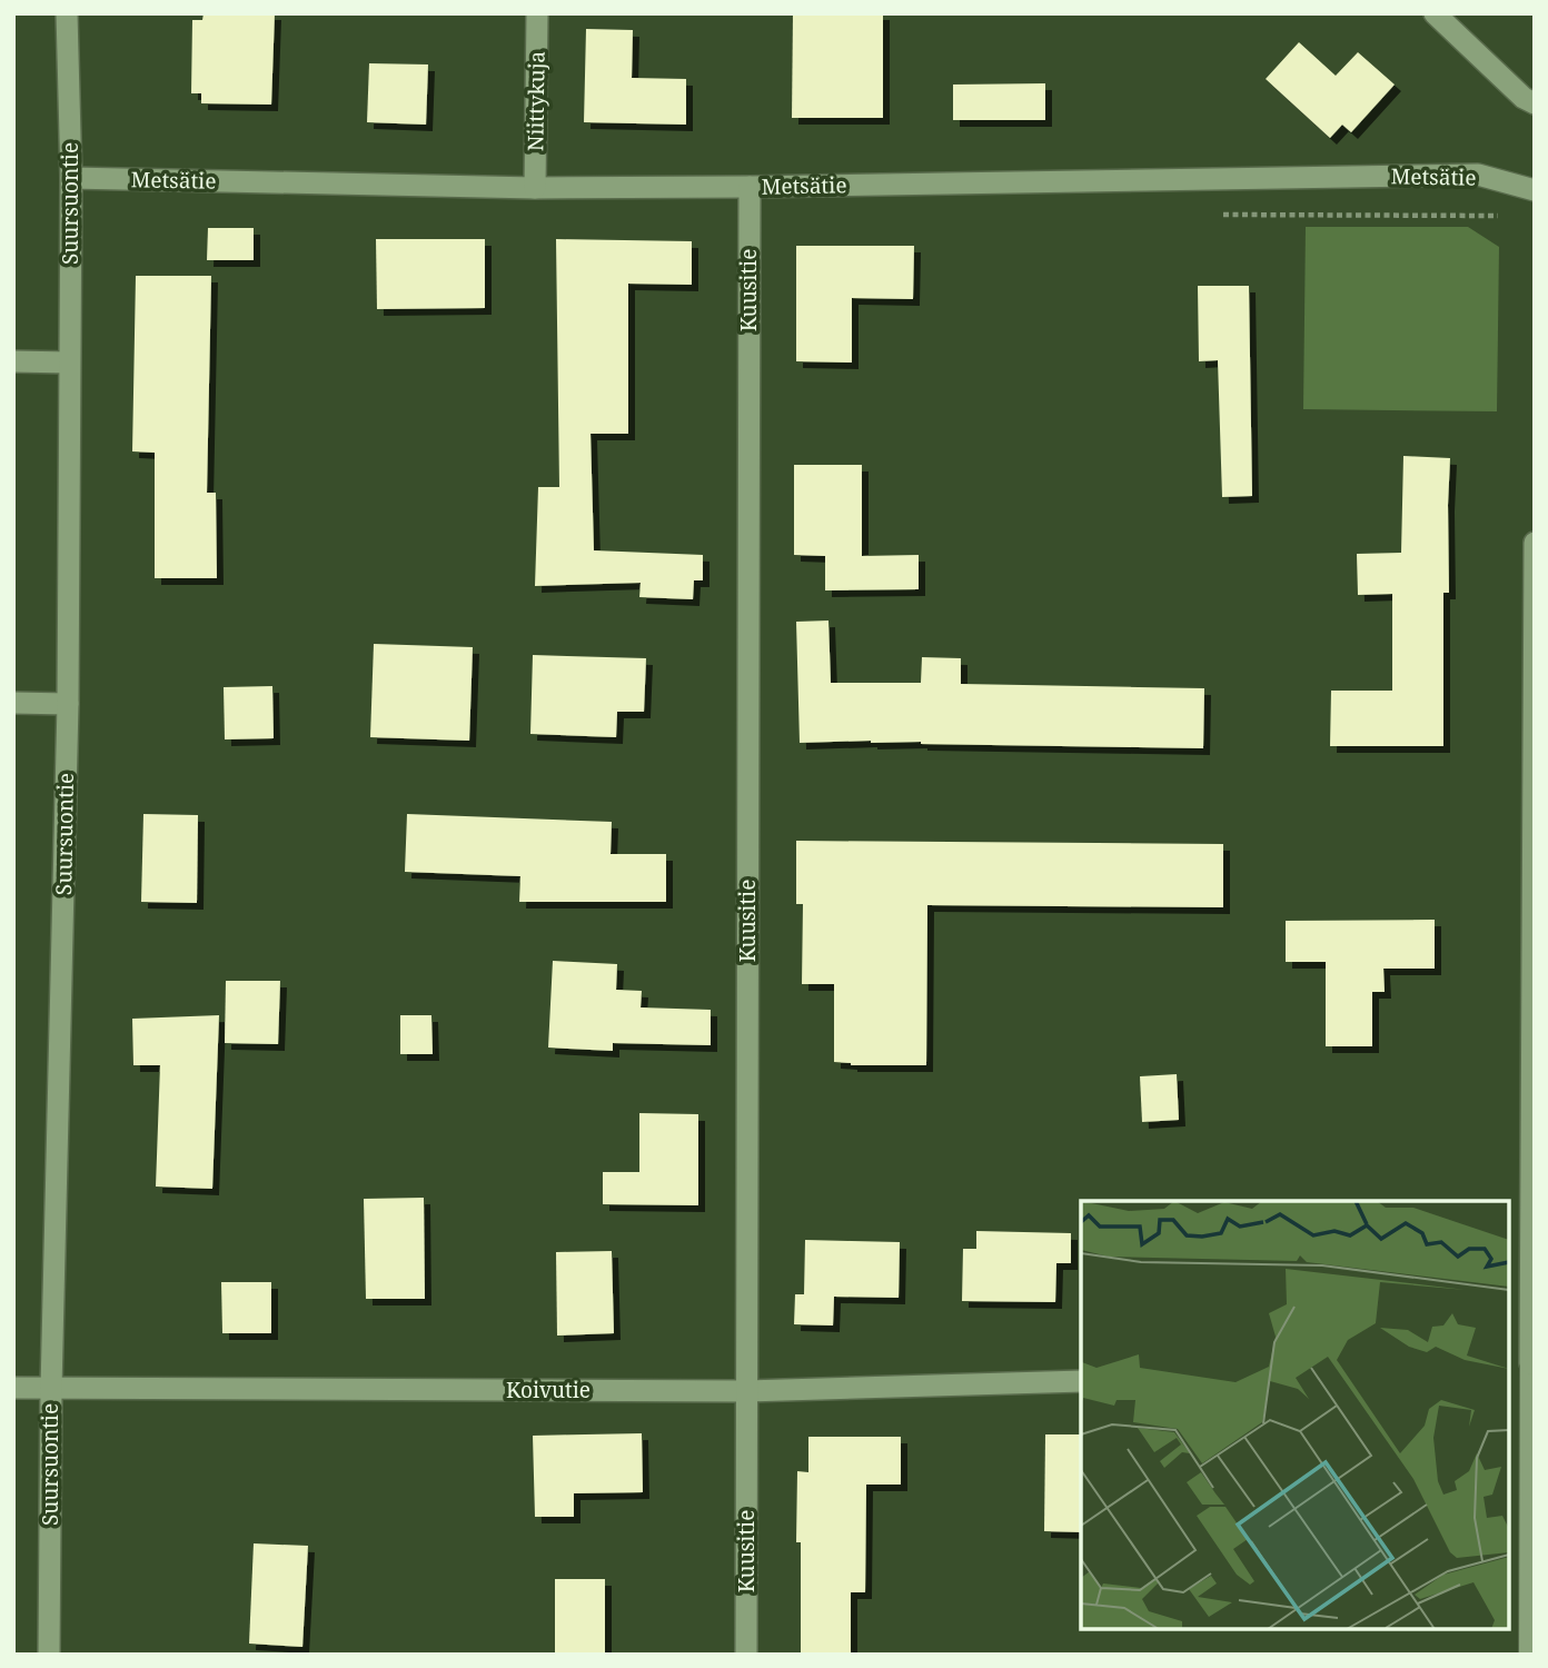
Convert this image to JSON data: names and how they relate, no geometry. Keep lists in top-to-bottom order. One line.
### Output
{"streets":{"street":["Niittykuja","Metsätie","Suursuontie","Kuusitie","Koivutie"]},"crossings":[["Niittykuja","Metsätie"],["Metsätie","Suursuontie"],["Metsätie","Kuusitie"],["Suursuontie","Koivutie"],["Kuusitie","Koivutie"]]}
